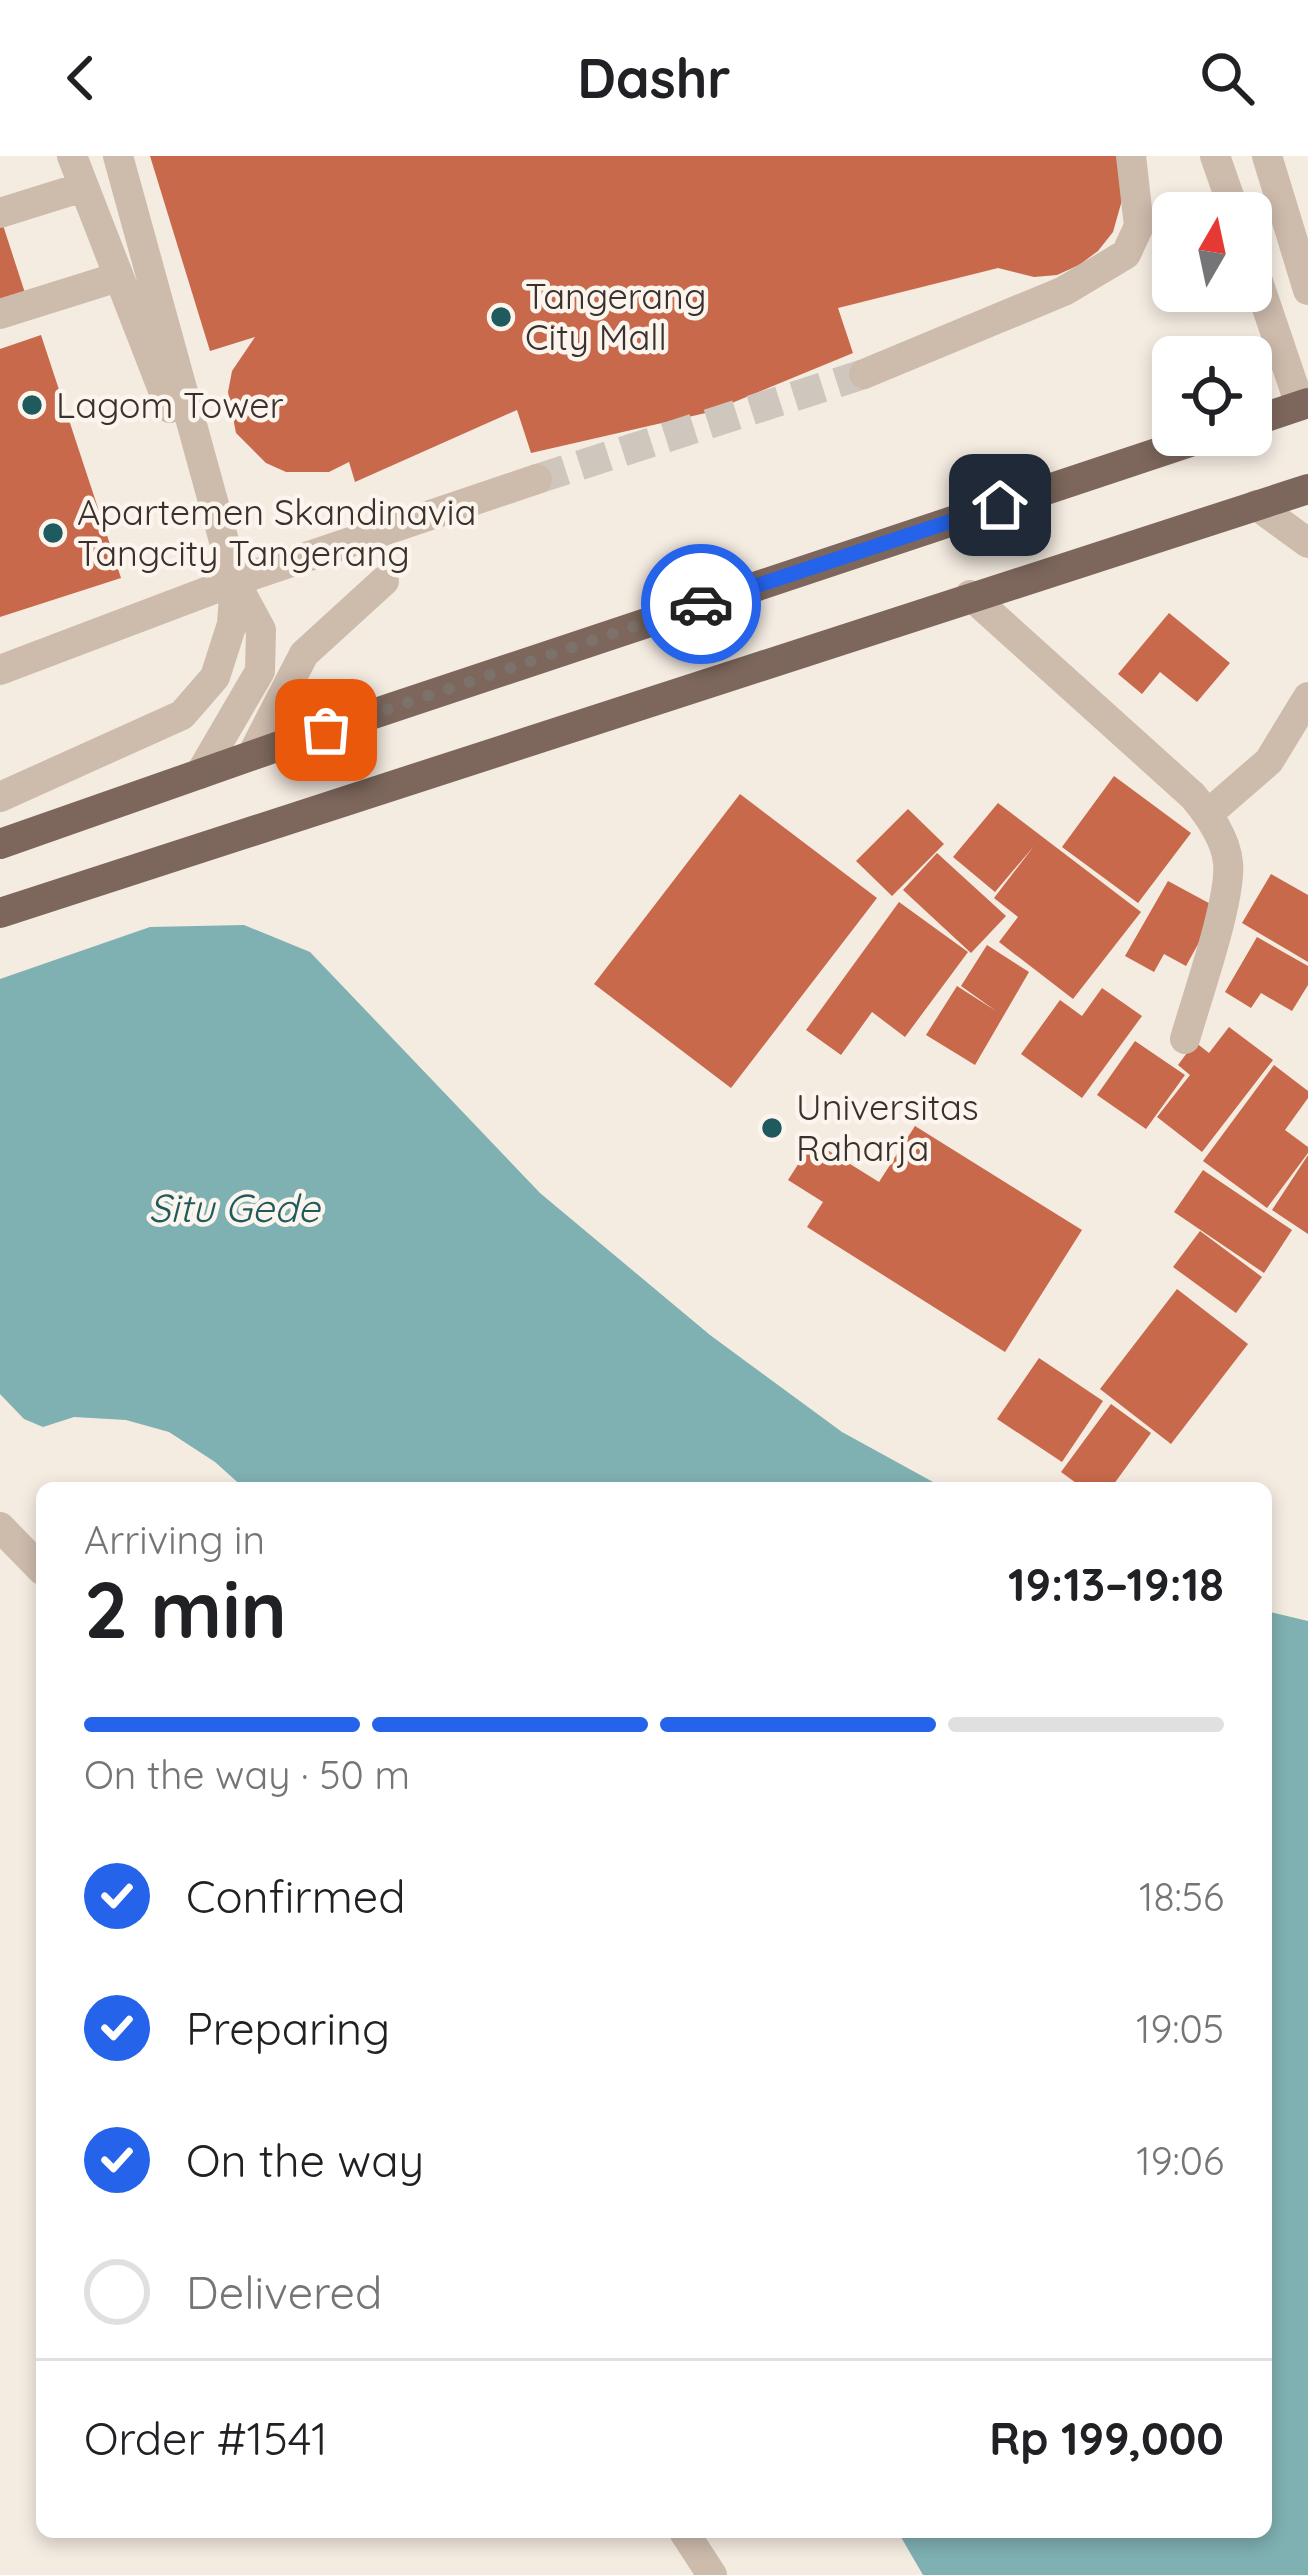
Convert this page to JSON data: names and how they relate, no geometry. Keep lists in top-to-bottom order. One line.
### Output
{"water":["Situ Gede"],"places":["Tangerang City Mall","Lagom Tower","Apartemen Skandinavia Tangcity Tangerang","Universitas Raharja"],"north":"top","page":{"header":"Dashr","heading":["2 min","Arriving in","19:13–19:18"],"panel":["Order #1541","Rp 199,000"],"bar":"On the way · 50 m","list":[["Confirmed","18:56"],["Preparing","19:05"],["On the way","19:06"],"Delivered"]}}
